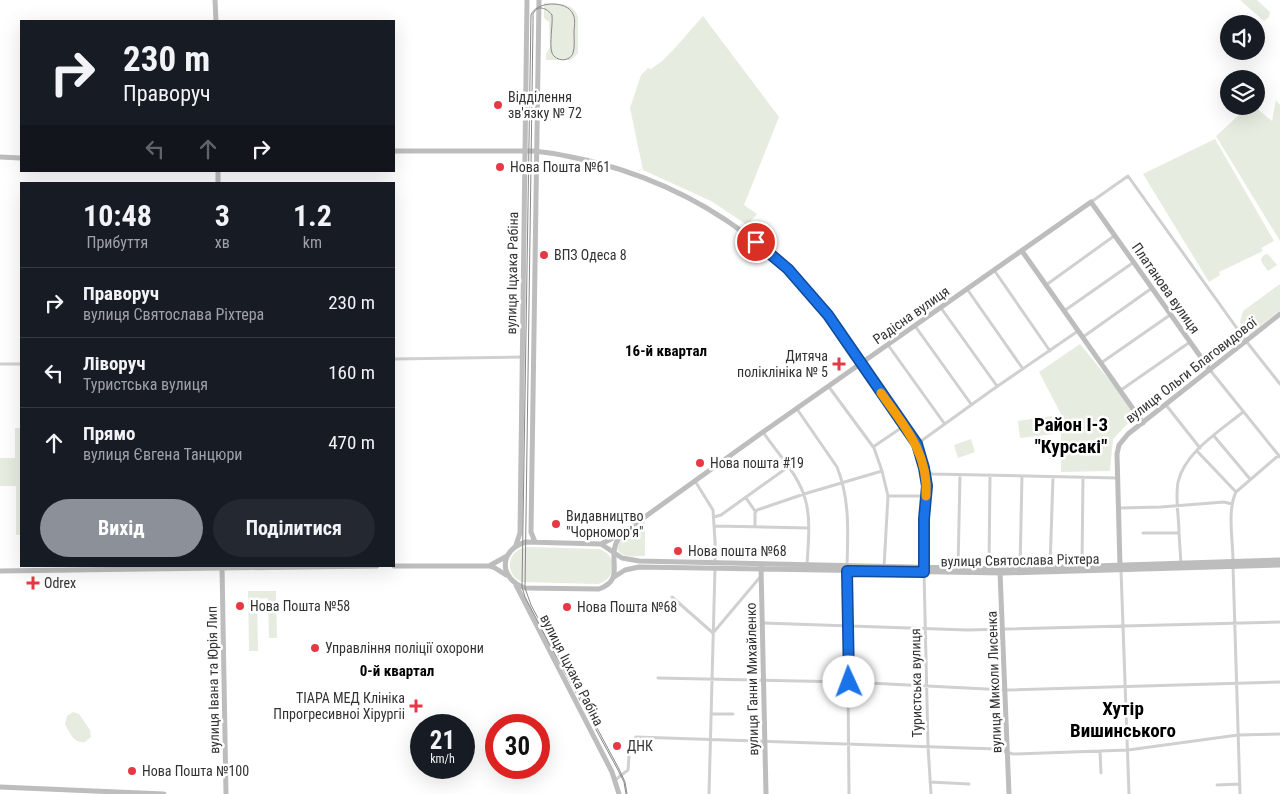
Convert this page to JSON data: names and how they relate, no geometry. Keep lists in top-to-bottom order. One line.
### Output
{"streets":{"main road":["вулиця Іцхака Рабіна","Платанова вулиця","Радісна вулиця","вулиця Ольги Благовидової","вулиця Святослава Ріхтера","вулиця Ганни Михайленко","вулиця Івана та Юрія Лип","вулиця Миколи Лисенка","Туристська вулиця"]},"crossings":[["вулиця Іцхака Рабіна","вулиця Святослава Ріхтера"],["вулиця Іцхака Рабіна","Туристська вулиця"],["Платанова вулиця","Радісна вулиця"],["Платанова вулиця","вулиця Ольги Благовидової"],["Радісна вулиця","Туристська вулиця"],["вулиця Ольги Благовидової","вулиця Святослава Ріхтера"],["вулиця Святослава Ріхтера","вулиця Ганни Михайленко"],["вулиця Святослава Ріхтера","вулиця Миколи Лисенка"],["вулиця Святослава Ріхтера","Туристська вулиця"]],"districts":["16-й квартал","Район І-3 \"Курсакі\"","0-й квартал","Хутір Вишинського"],"places":{"other":["Відділення зв'язку № 72","Нова Пошта №61","ВПЗ Одеса 8","Нова пошта #19","Видавництво \"Чорномор'я\"","Нова пошта №68","Нова Пошта №58","Нова Пошта №68","Управління поліції охорони","ДНК","Нова Пошта №100"],"health":["Дитяча поліклініка № 5","Odrex","ТІАРА МЕД Клініка Ппрогресивноі Хірургіі"]},"page":{"turn":["230 m","Праворуч"],"eta":["10:48","Прибуття","3","хв","1.2","km"],"list":[{"name":"Праворуч","note":"вулиця Святослава Ріхтера","value":"230 m"},{"name":"Ліворуч","note":"Туристська вулиця","value":"160 m"},{"name":"Прямо","note":"вулиця Євгена Танцюри","value":"470 m"}],"buttons":["Вихід","Поділитися"],"speed":"21 km/h","limit":"30"}}
